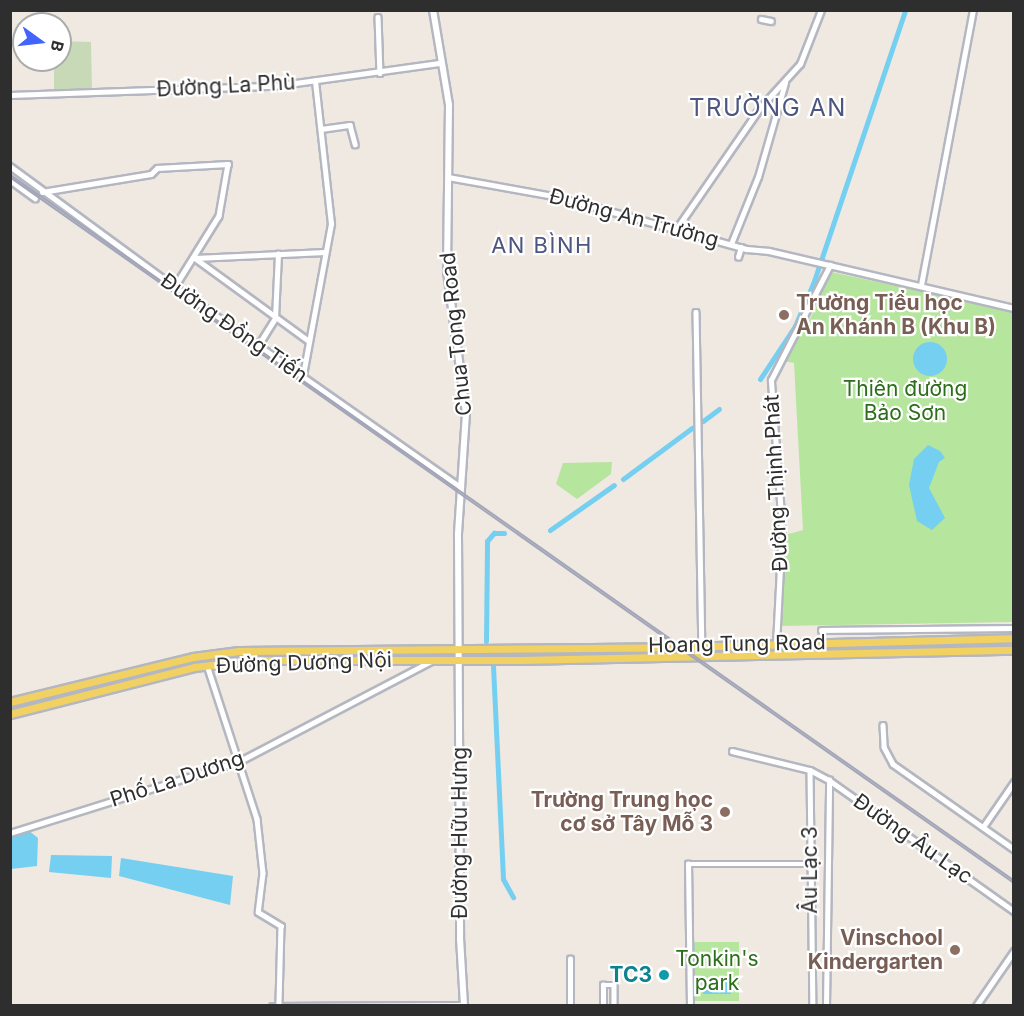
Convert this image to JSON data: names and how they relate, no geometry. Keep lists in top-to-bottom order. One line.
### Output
{"streets":{"main road":["Chua Tong Road","Hoang Tung Road","Đường Dương Nội","Đường Hữu Hưng"],"street":["Đường La Phù","Đường An Trường","Đường Đồng Tiến","Đường Thịnh Phát","Phố La Dương","Đường Âu Lạc","Âu Lạc 3"]},"crossings":[["Đường La Phù","Chua Tong Road"],["Đường An Trường","Chua Tong Road"],["Đường An Trường","Đường Thịnh Phát"],["Đường Đồng Tiến","Chua Tong Road"],["Chua Tong Road","Hoang Tung Road"],["Chua Tong Road","Đường Dương Nội"],["Chua Tong Road","Đường Hữu Hưng"],["Đường Thịnh Phát","Hoang Tung Road"],["Hoang Tung Road","Đường Dương Nội"],["Hoang Tung Road","Đường Hữu Hưng"],["Đường Dương Nội","Phố La Dương"],["Đường Dương Nội","Đường Hữu Hưng"],["Đường Âu Lạc","Âu Lạc 3"]],"districts":["TRƯỜNG AN","AN BÌNH"],"parks":["Thiên đường Bảo Sơn","Tonkin's park"],"places":["Trường Tiểu học An Khánh B (Khu B)","Trường Trung học cơ sở Tây Mỗ 3","Vinschool Kindergarten","TC3"],"north":"right"}
